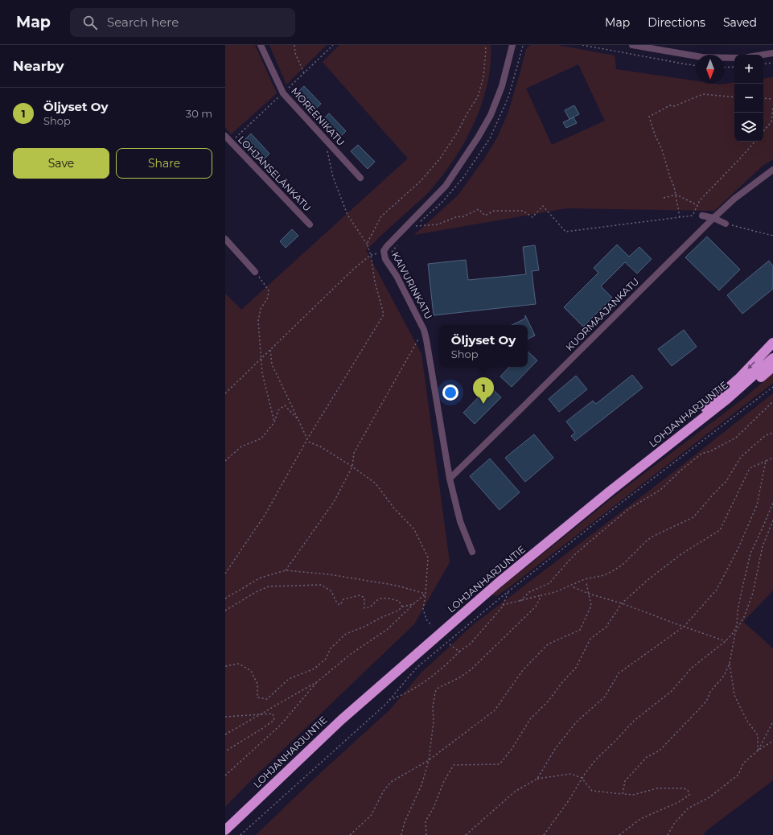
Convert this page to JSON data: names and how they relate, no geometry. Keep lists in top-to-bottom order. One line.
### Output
{"streets":{"highway":["LOHJANHARJUNTIE"],"street":["MOREENIKATU","LOHJANSELÄNKATU","KAIVURINKATU","KUORMAAJANKATU"]},"crossings":[["KAIVURINKATU","KUORMAAJANKATU"]],"north":"bottom","page":{"header":"Map","search":"Search here","nav":["Map","Directions","Saved"],"heading":"Nearby","map_buttons":["+","−"],"list":[{"mark":"1","name":"Öljyset Oy","note":"Shop","value":"30 m"}],"buttons":["Save","Share"],"popup":["Öljyset Oy","Shop"],"pins":"1"}}
